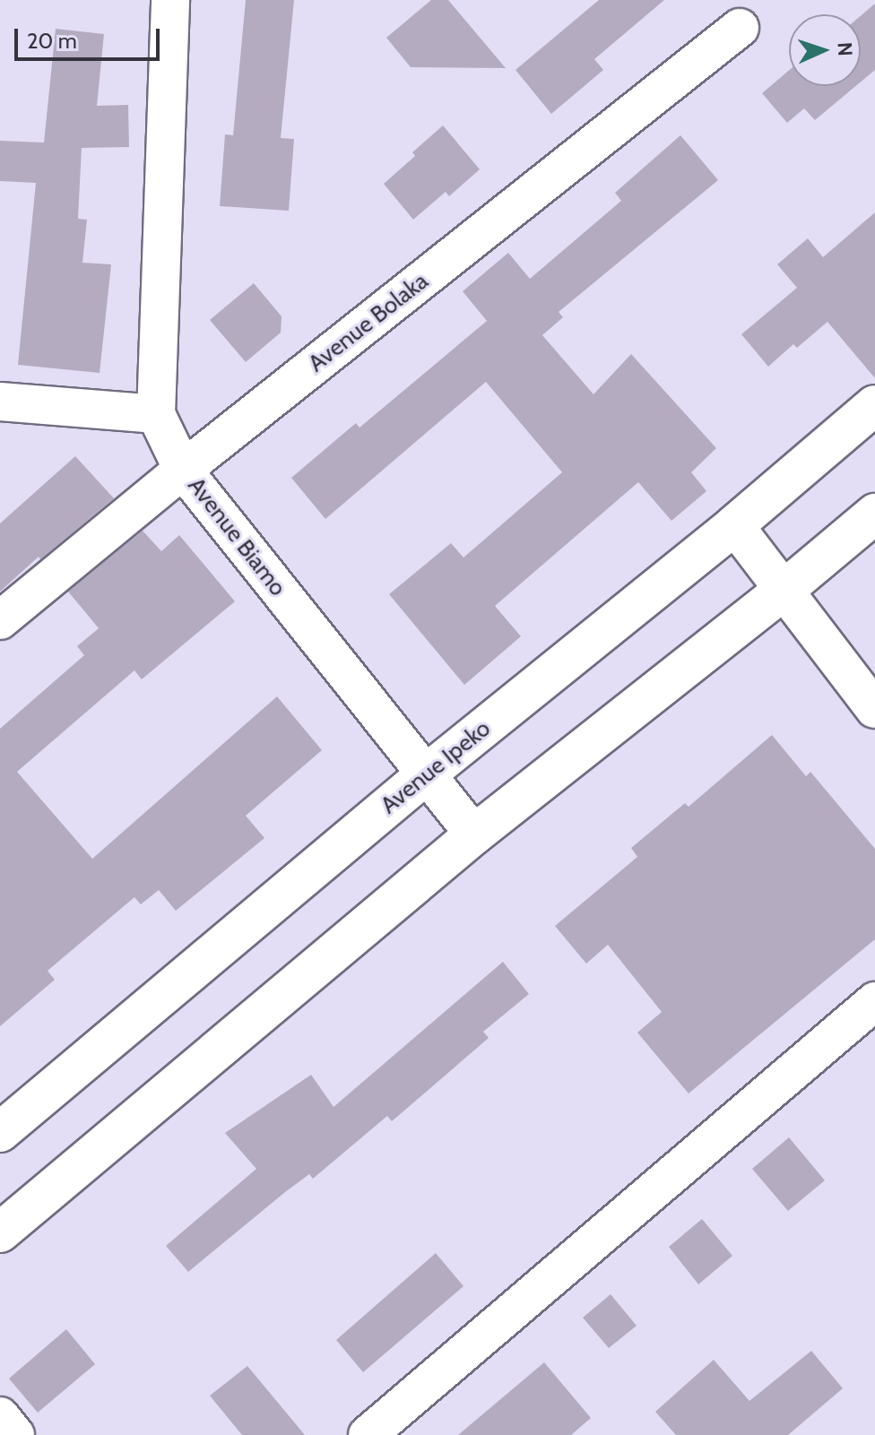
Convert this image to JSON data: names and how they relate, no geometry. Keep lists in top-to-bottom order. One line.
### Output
{"streets":{"street":["Avenue Bolaka","Avenue Biamo","Avenue Ipeko"]},"crossings":[["Avenue Bolaka","Avenue Biamo"],["Avenue Biamo","Avenue Ipeko"]],"scale_bar":"20 m","north":"right"}
